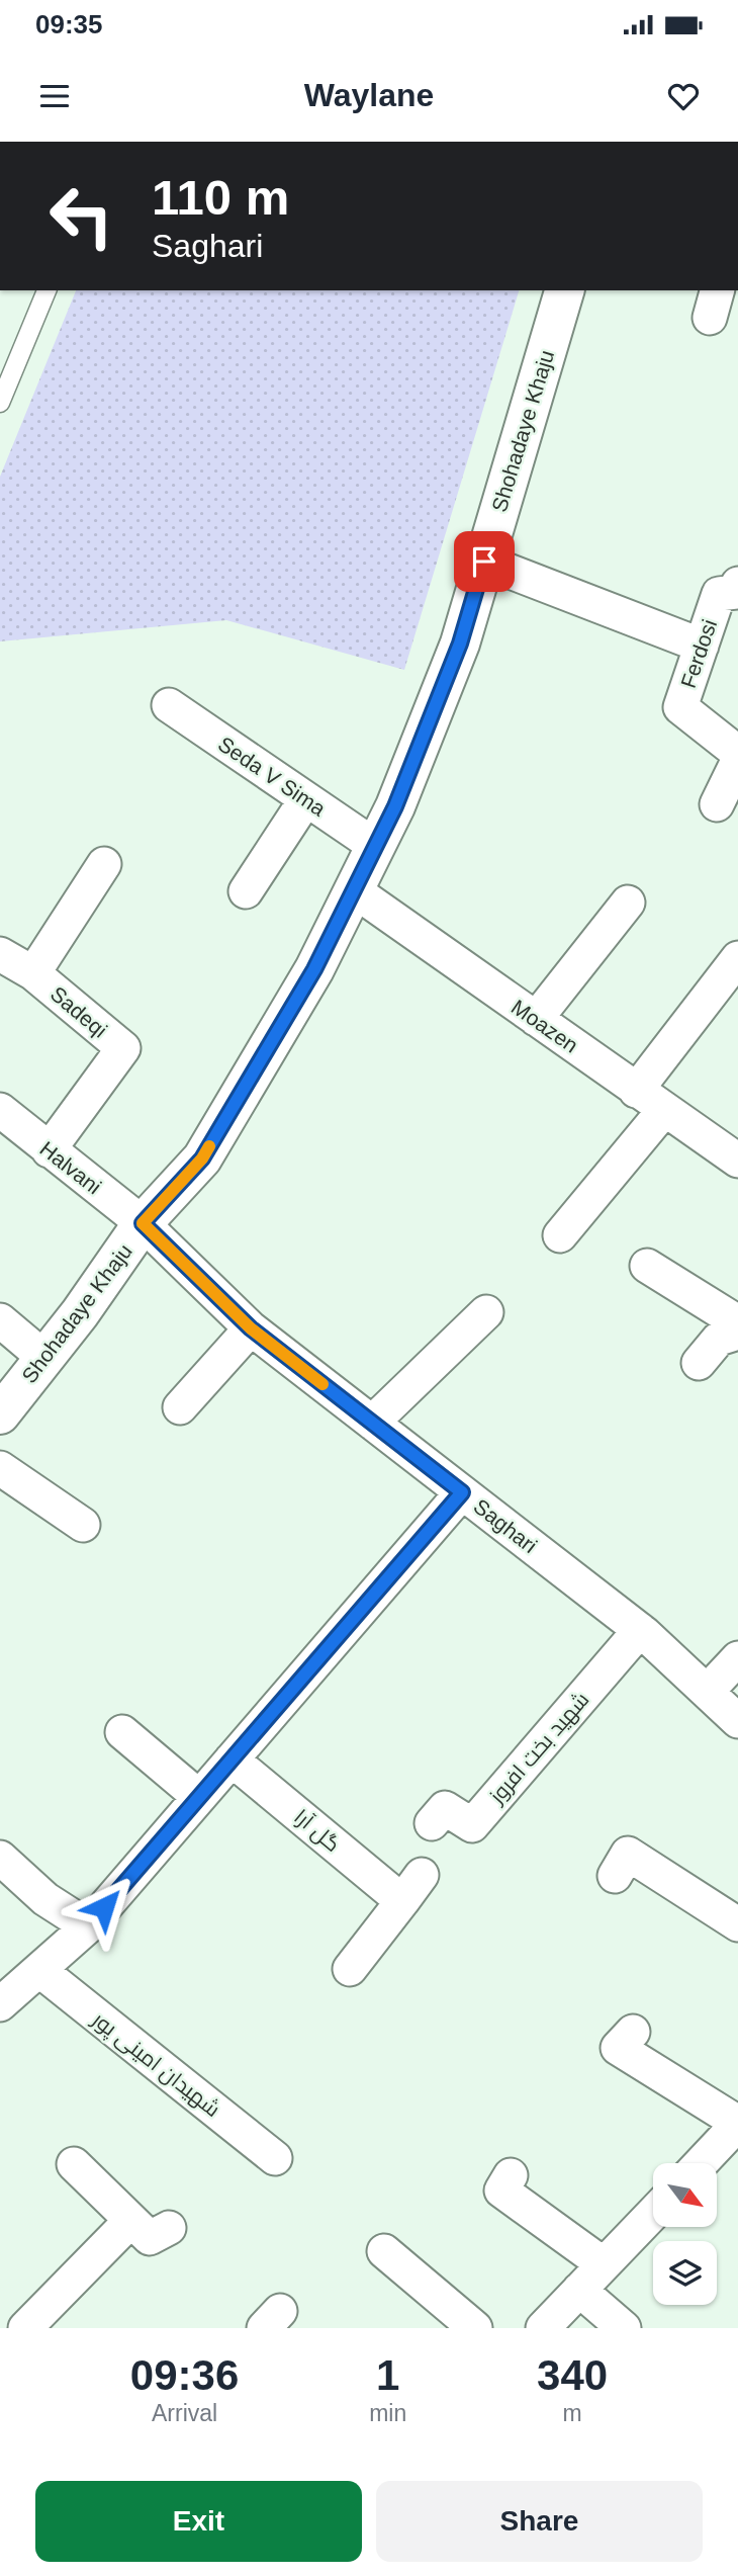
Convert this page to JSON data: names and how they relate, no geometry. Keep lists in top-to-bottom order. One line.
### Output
{"streets":{"main road":["Shohadaye Khaju"],"street":["Ferdosi","Seda V Sima","Sadeqi","Moazen","Halvani","Saghari","شهید بخت افروز","گل آرا","شهیدان امینی پور"]},"crossings":[["Shohadaye Khaju","Seda V Sima"],["Shohadaye Khaju","Moazen"],["Shohadaye Khaju","Halvani"],["Shohadaye Khaju","Saghari"],["Sadeqi","Halvani"],["Halvani","Saghari"],["Saghari","شهید بخت افروز"]],"north":"bottom right","page":{"status":"09:35","header":"Waylane","turn":["110 m","Saghari"],"eta":["09:36","Arrival","1","min","340","m"],"buttons":["Exit","Share"]}}
